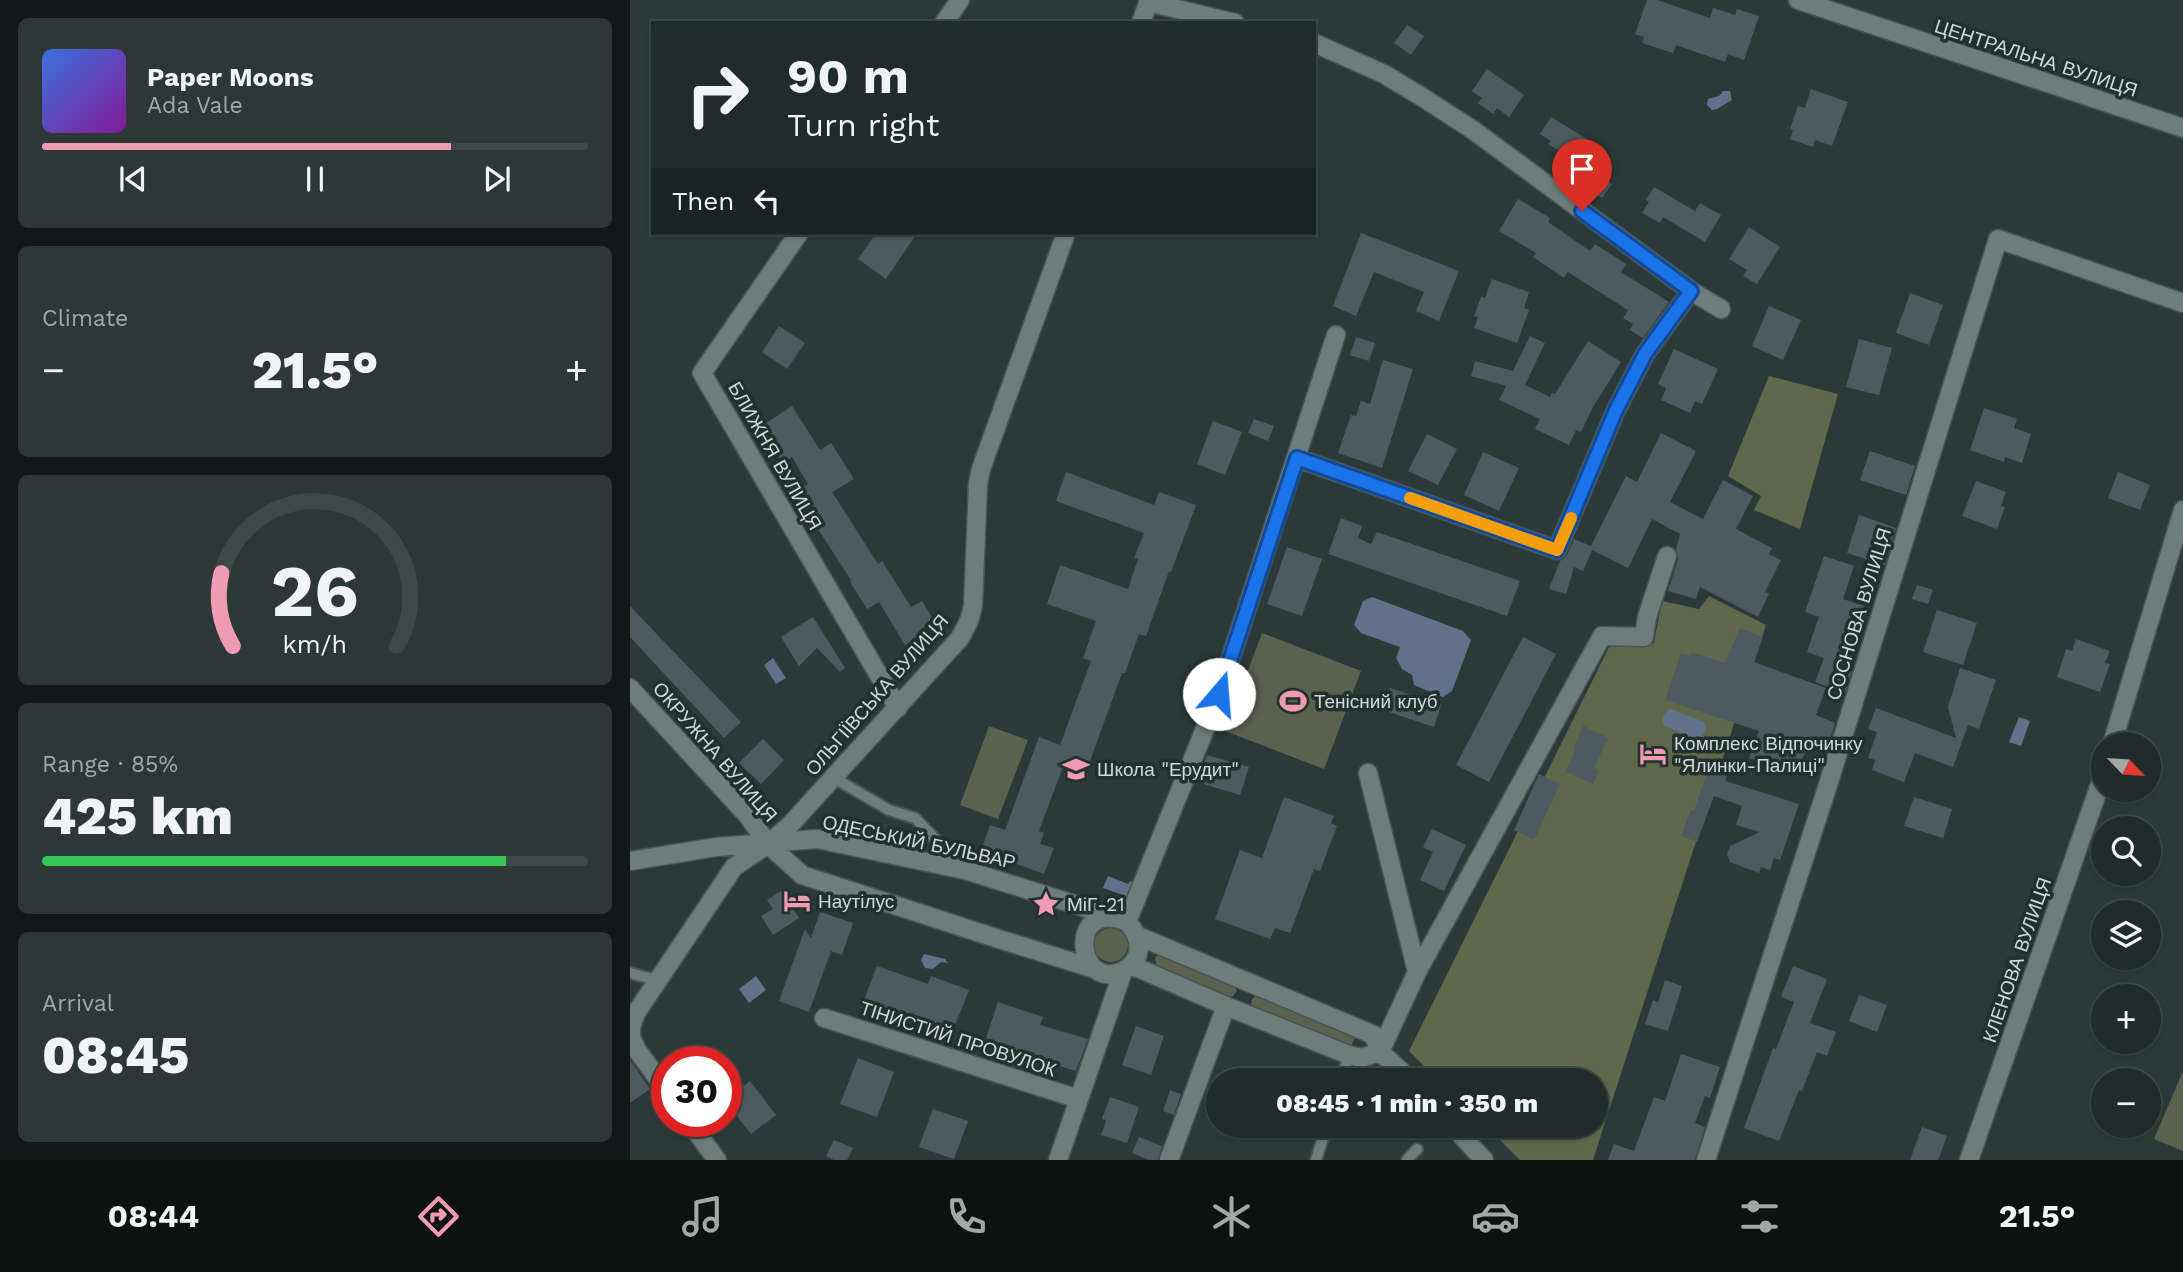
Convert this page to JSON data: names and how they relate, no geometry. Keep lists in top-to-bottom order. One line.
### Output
{"streets":{"street":["ЦЕНТРАЛЬНА ВУЛИЦЯ","БЛИЖНЯ ВУЛИЦЯ","СОСНОВА ВУЛИЦЯ","ОЛЬГІЇВСЬКА ВУЛИЦЯ","ОКРУЖНА ВУЛИЦЯ","ОДЕСЬКИЙ БУЛЬВАР","КЛЕНОВА ВУЛИЦЯ","ТІНИСТИЙ ПРОВУЛОК"]},"crossings":[["БЛИЖНЯ ВУЛИЦЯ","ОЛЬГІЇВСЬКА ВУЛИЦЯ"],["ОЛЬГІЇВСЬКА ВУЛИЦЯ","ОКРУЖНА ВУЛИЦЯ"],["ОЛЬГІЇВСЬКА ВУЛИЦЯ","ОДЕСЬКИЙ БУЛЬВАР"],["ОКРУЖНА ВУЛИЦЯ","ОДЕСЬКИЙ БУЛЬВАР"]],"places":{"sports":["Тенісний клуб"],"hotel":["Комплекс Відпочинку \"Ялинки-Палиці\"","Наутілус"],"school or university":["Школа \"Ерудит\""],"place":["МіГ-21"]},"north":"bottom right","page":{"turn":["90 m","Turn right"],"song":["Paper Moons","Ada Vale"],"then":"Then","tile":["Climate",["Range · 85%","425 km"],["Arrival","08:45"]],"heat":["−","21.5°","+"],"map_buttons":["+","−"],"limit":"30","trip":"08:45 · 1 min · 350 m","tabs":["08:44","21.5°"],"gauge":["26","km/h"]}}
